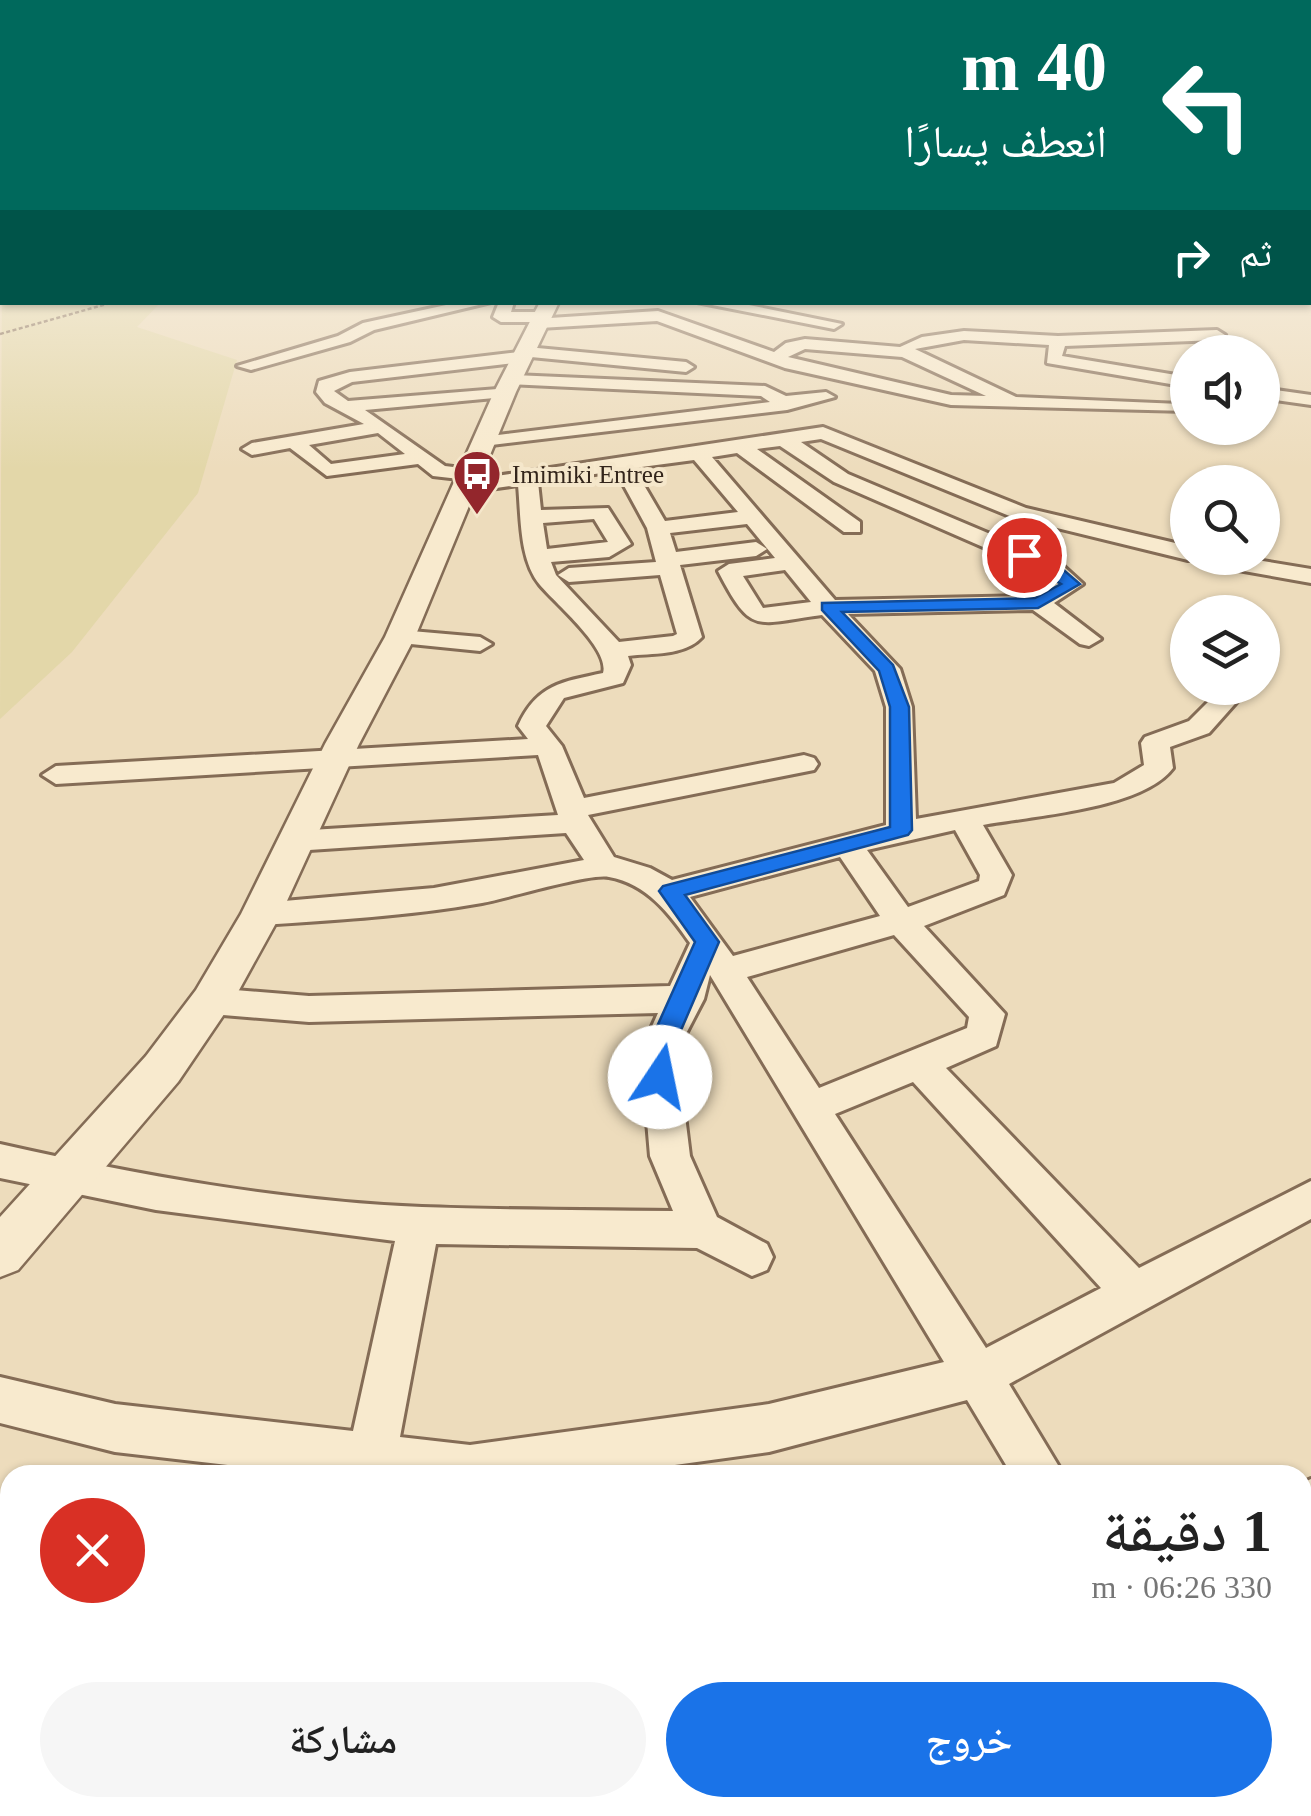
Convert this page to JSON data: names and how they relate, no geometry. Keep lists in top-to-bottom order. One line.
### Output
{"places":{"bus stop":["Imimiki Entree"]},"page":{"turn":["40 m","انعطف يسارًا"],"then":"ثم","heading":["1 دقيقة","330 m · 06:26"],"buttons":["خروج","مشاركة"]}}
